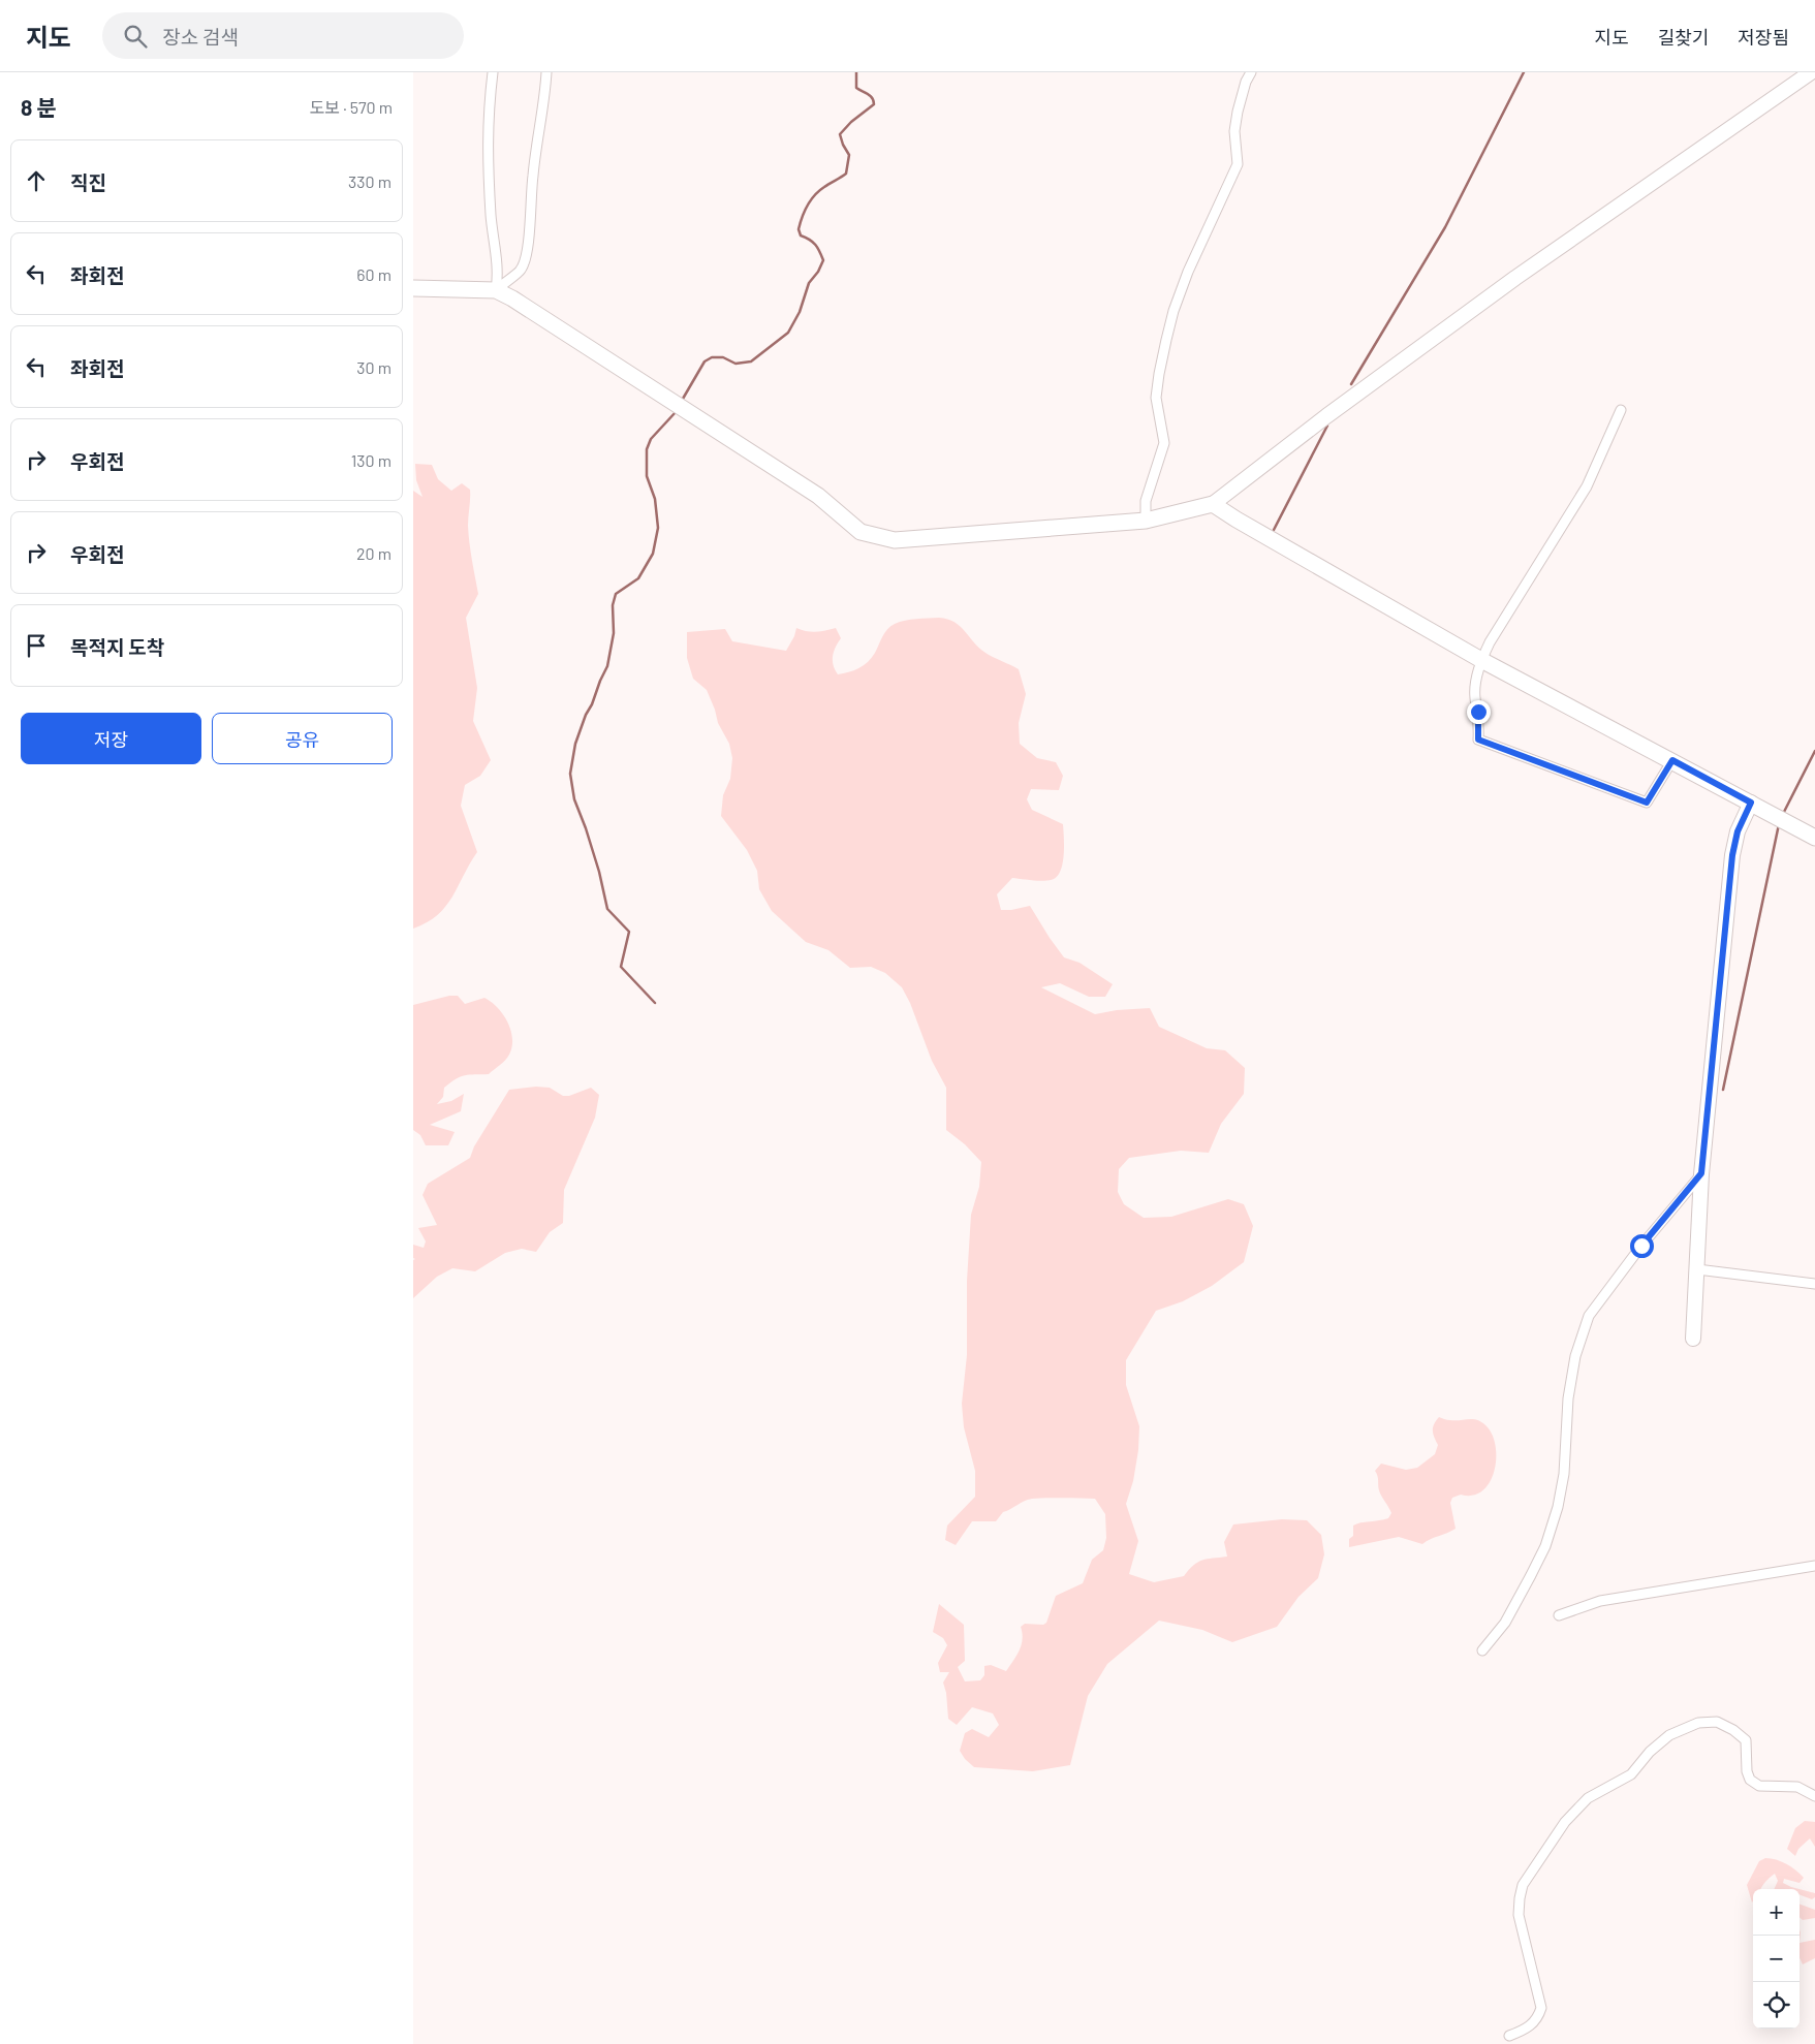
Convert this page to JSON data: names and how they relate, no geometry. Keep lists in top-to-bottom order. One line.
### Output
{"page":{"header":"지도","search":"장소 검색","nav":["지도","길찾기","저장됨"],"heading":["8 분","도보 · 570 m"],"list":[["직진","330 m"],["좌회전","60 m"],["좌회전","30 m"],["우회전","130 m"],["우회전","20 m"],"목적지 도착"],"buttons":["저장","공유"],"map_buttons":["+","−"]}}
